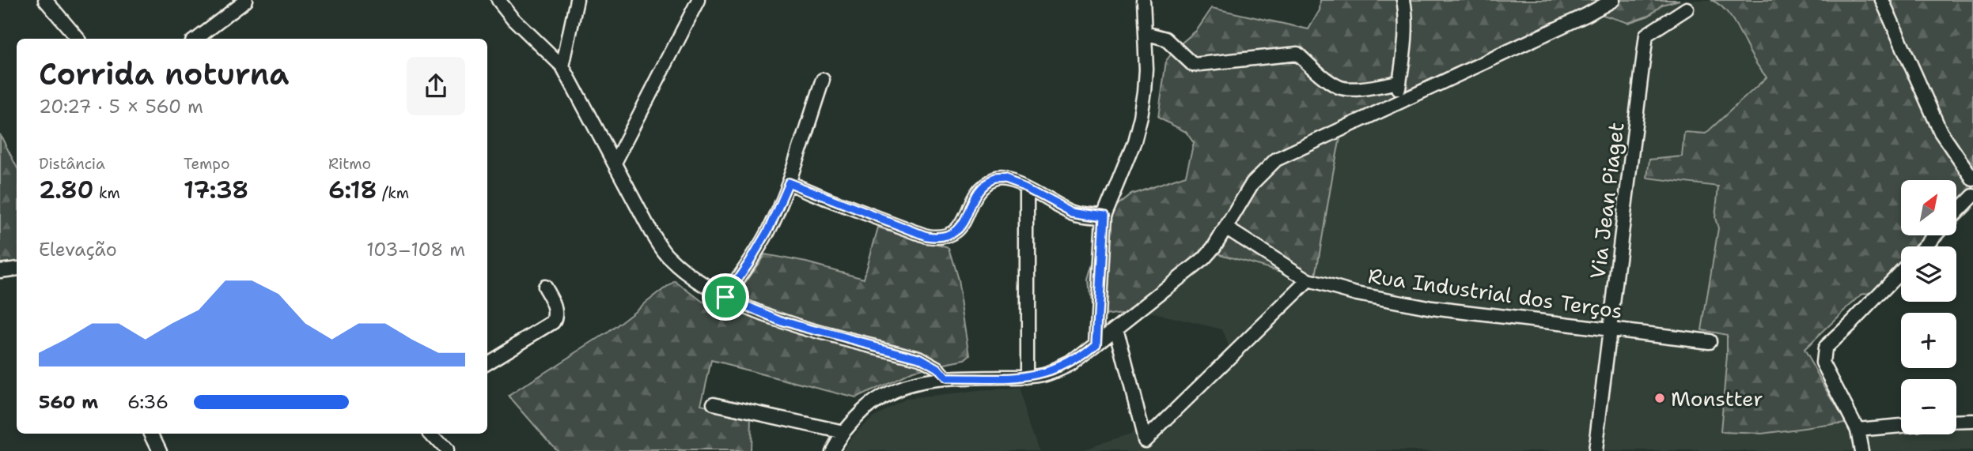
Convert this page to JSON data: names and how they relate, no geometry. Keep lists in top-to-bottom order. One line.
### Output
{"streets":{"street":["Via Jean Piaget","Rua Industrial dos Terços"]},"crossings":[["Via Jean Piaget","Rua Industrial dos Terços"]],"places":["Monstter"],"north":"top right","page":{"heading":["Corrida noturna","20:27 · 5 × 560 m"],"stats":[["Distância","2.80 km"],["Tempo","17:38"],["Ritmo","6:18 /km"]],"map_buttons":["+","−"],"chart":["Elevação","103–108 m"],"list":[{"name":"560 m","note":"6:36"}]}}
